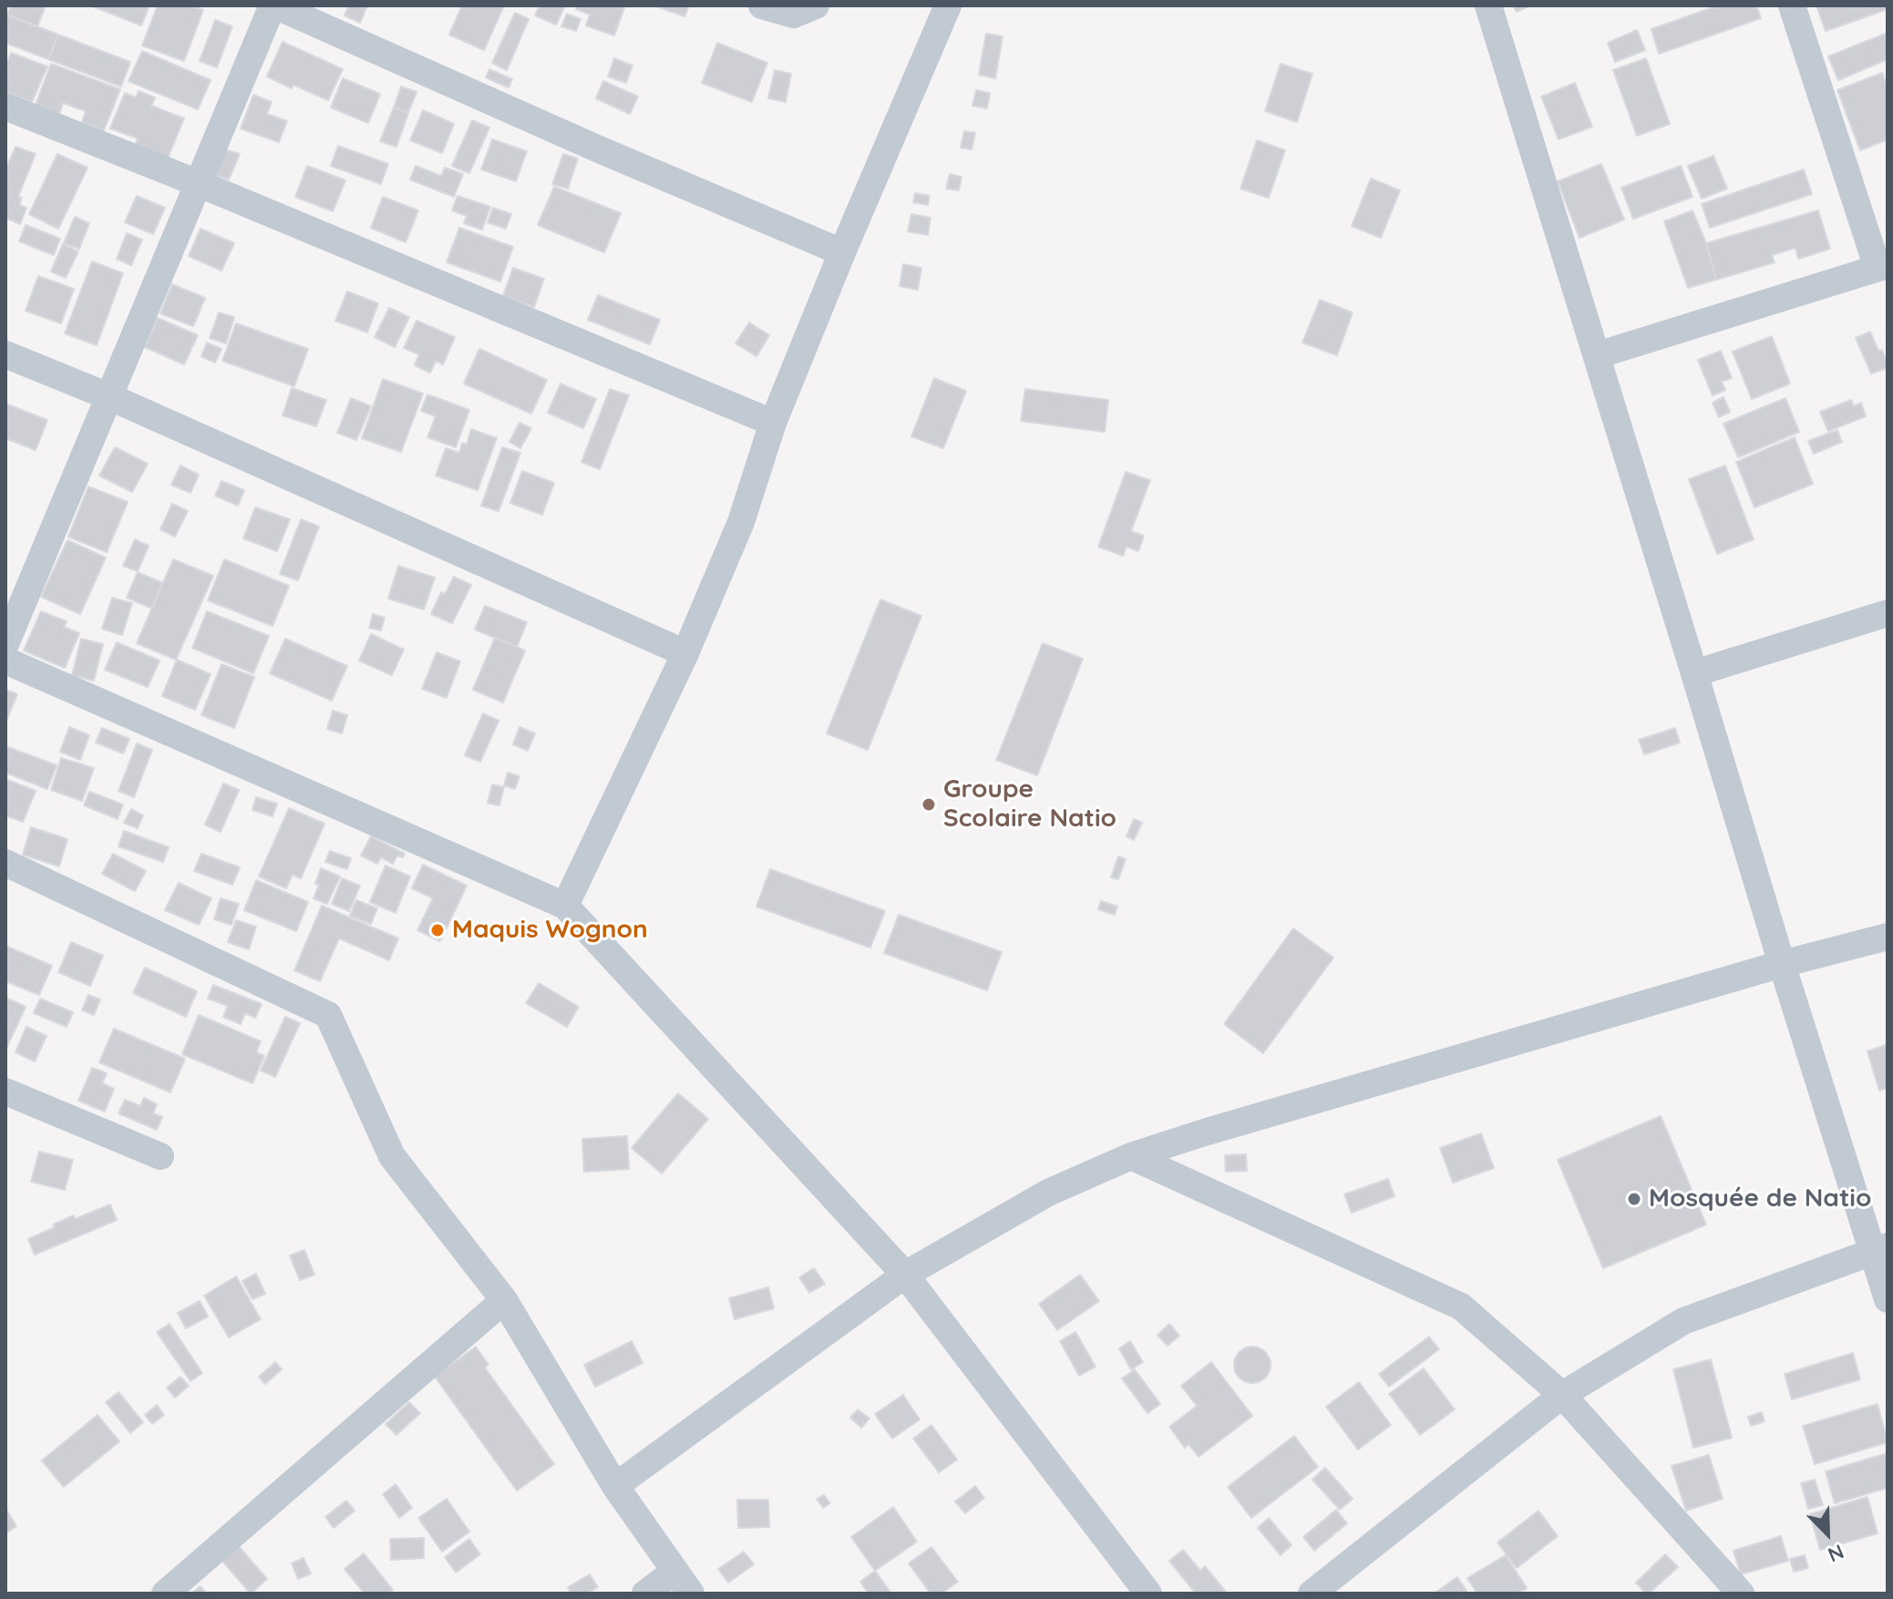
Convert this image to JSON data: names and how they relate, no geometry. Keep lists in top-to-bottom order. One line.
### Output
{"places":["Groupe Scolaire Natio","Maquis Wognon","Mosquée de Natio"],"north":"bottom right"}
